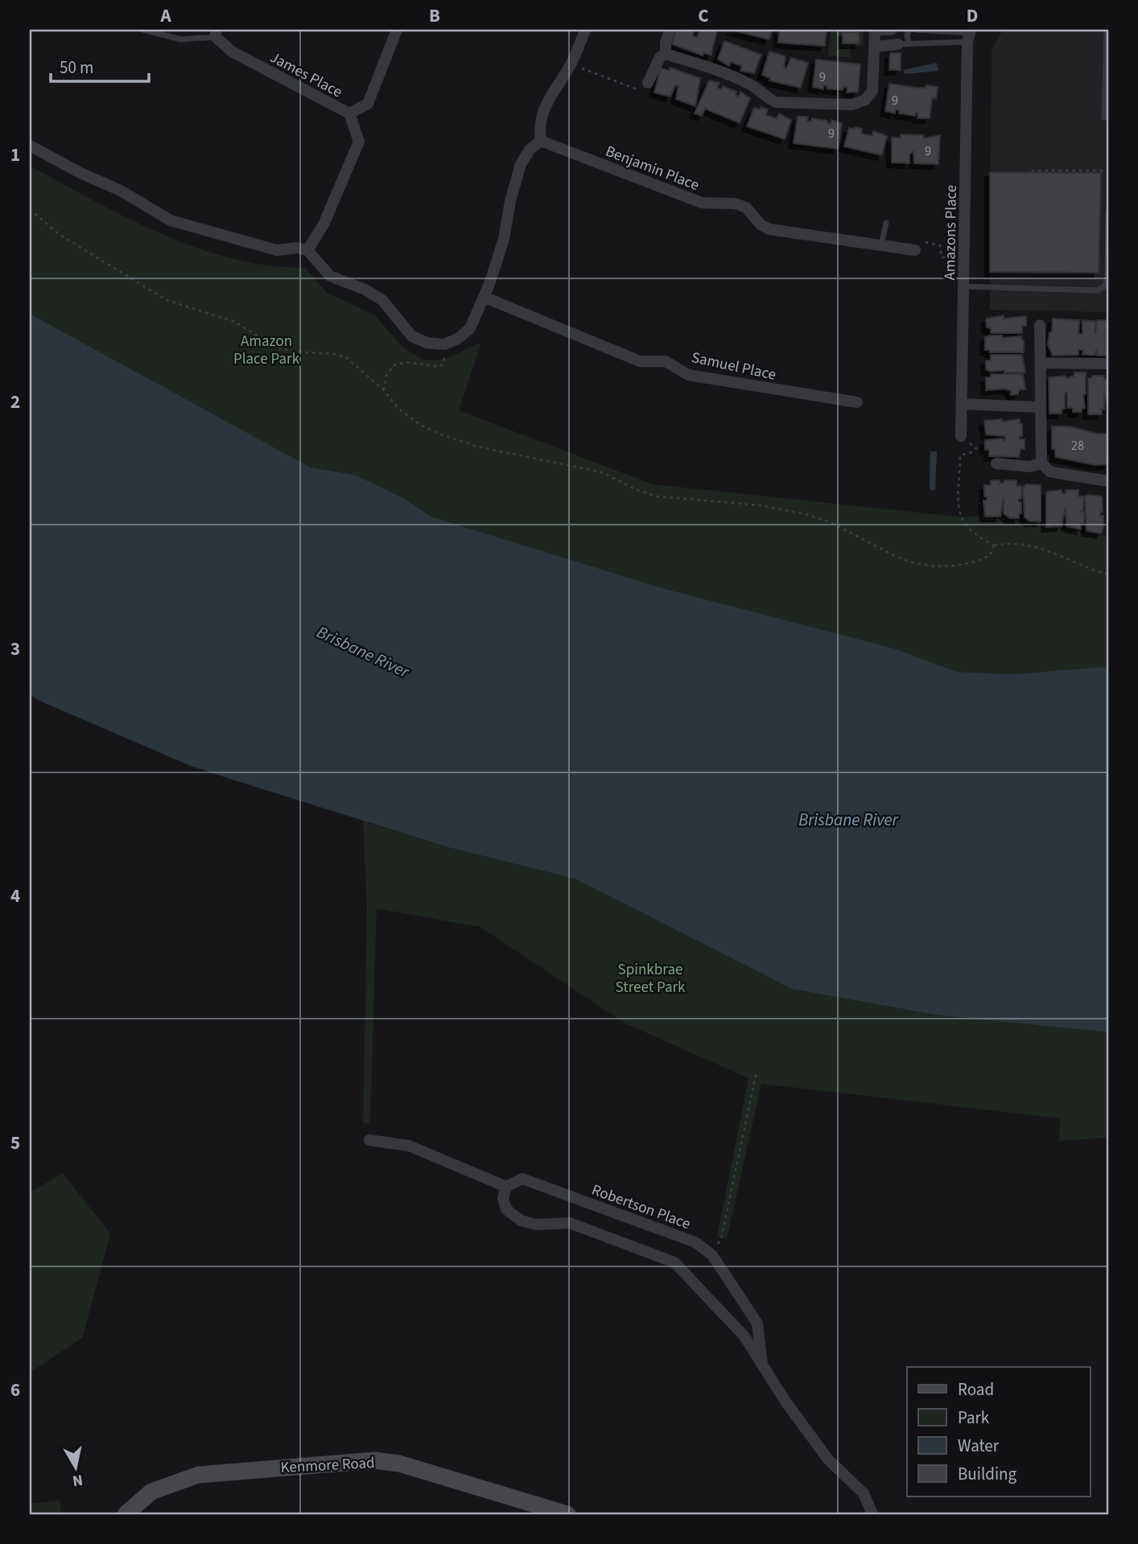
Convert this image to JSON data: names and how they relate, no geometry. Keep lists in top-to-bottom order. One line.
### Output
{"streets":{"street":["James Place","Benjamin Place","Amazons Place","Samuel Place","Robertson Place","Kenmore Road"]},"water":["Brisbane River"],"parks":["Amazon Place Park","Spinkbrae Street Park"],"house_numbers":["9","9","9","9","28"],"legend":["Road","Park","Water","Building"],"scale_bar":"50 m","north":"bottom","grid":{"columns":["A","B","C","D"],"rows":["1","2","3","4","5","6"]}}
